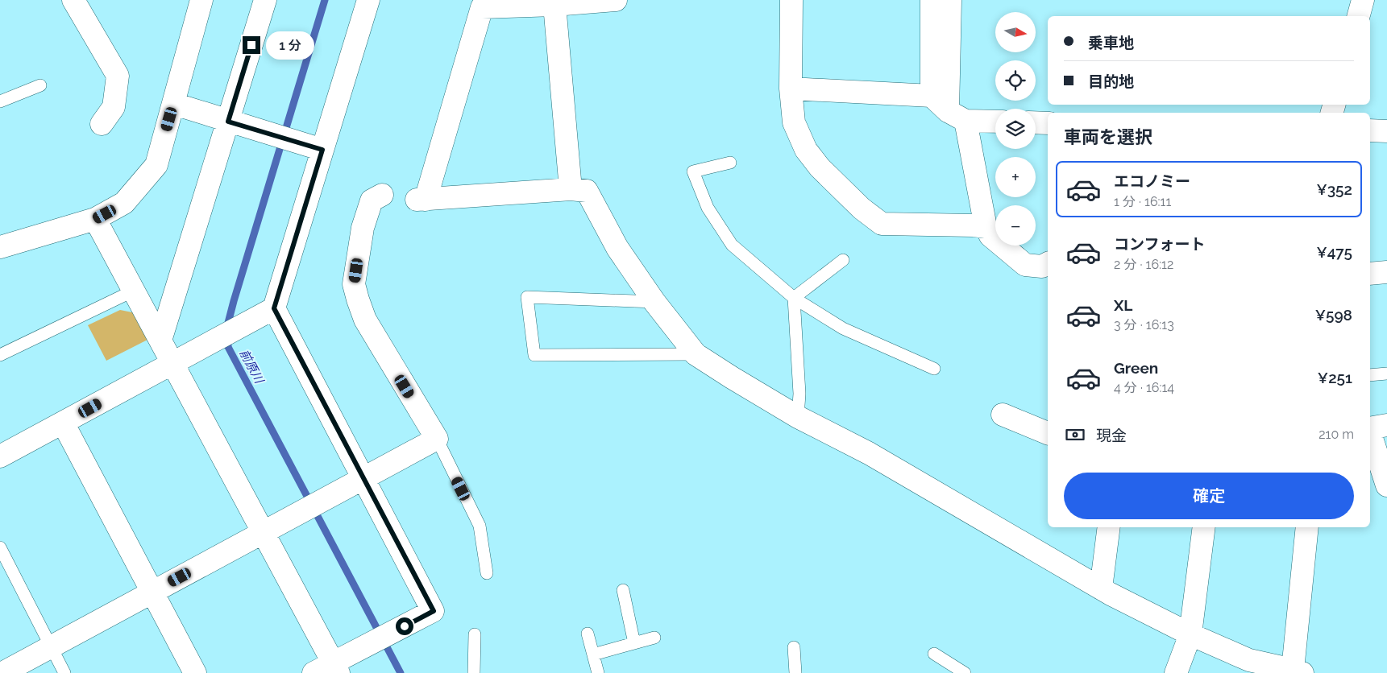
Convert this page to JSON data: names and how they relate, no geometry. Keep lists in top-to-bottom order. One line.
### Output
{"water":["前原川"],"north":"right","page":{"map_buttons":["+","−"],"banner":["乗車地","目的地"],"bubble":"1 分","heading":"車両を選択","list":[{"name":"エコノミー","note":"1 分 · 16:11","value":"¥352"},{"name":"コンフォート","note":"2 分 · 16:12","value":"¥475"},{"name":"XL","note":"3 分 · 16:13","value":"¥598"},{"name":"Green","note":"4 分 · 16:14","value":"¥251"}],"pay":["現金","210 m"],"buttons":"確定"}}
